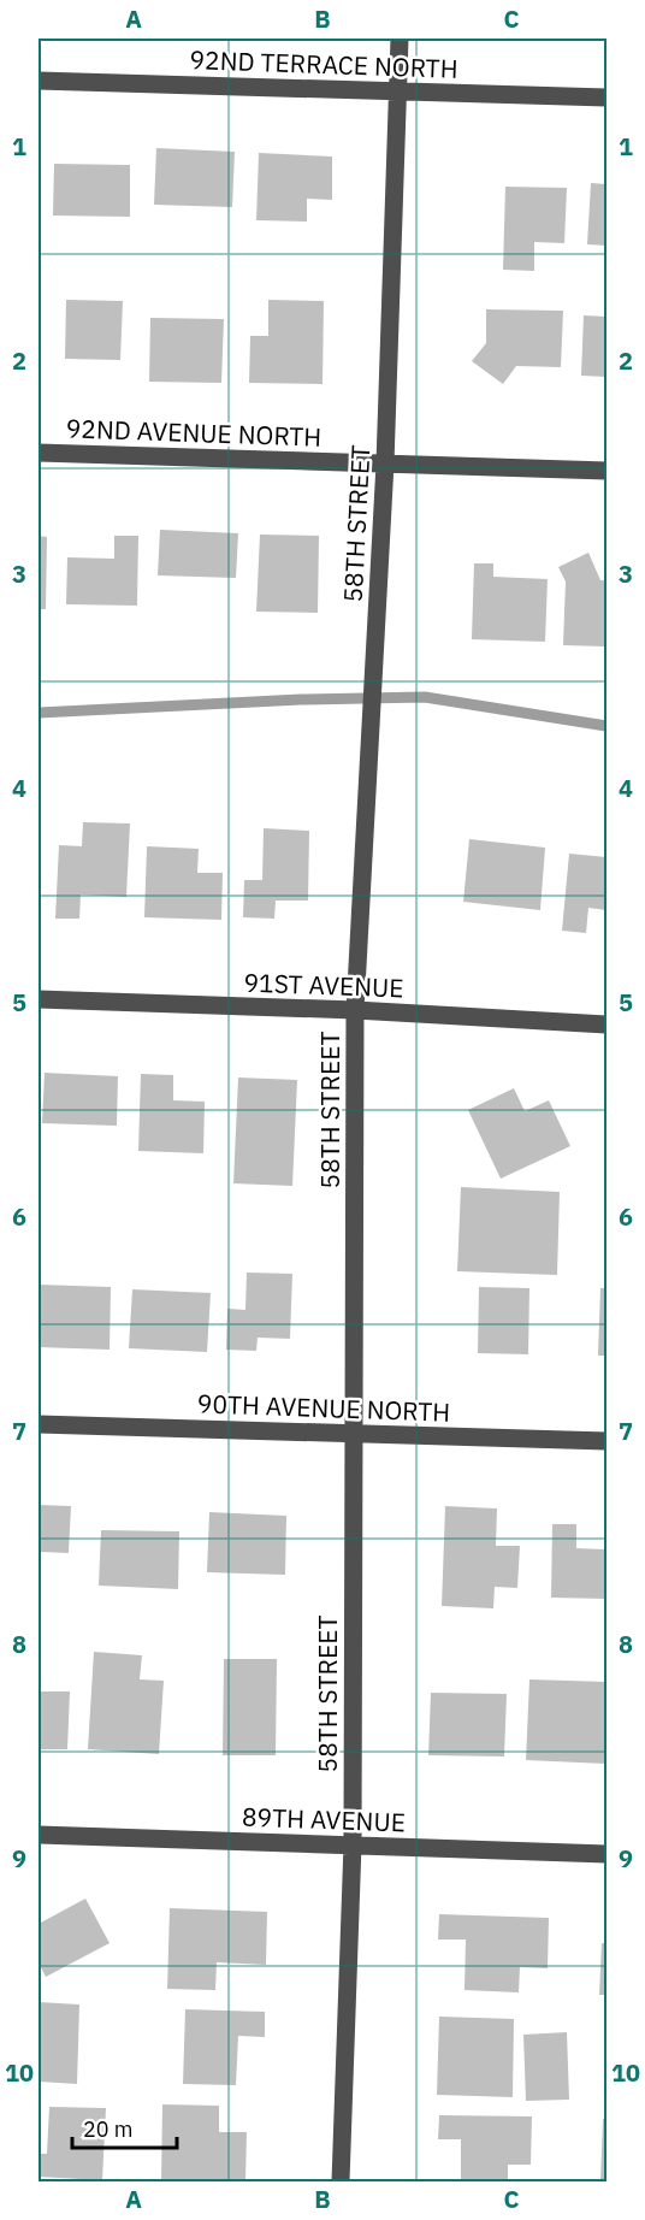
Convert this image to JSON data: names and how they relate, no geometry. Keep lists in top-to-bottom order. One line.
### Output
{"streets":{"street":["92ND TERRACE NORTH","92ND AVENUE NORTH","58TH STREET","91ST AVENUE","90TH AVENUE NORTH","89TH AVENUE"]},"crossings":[["92ND TERRACE NORTH","58TH STREET"],["92ND AVENUE NORTH","58TH STREET"],["58TH STREET","91ST AVENUE"],["58TH STREET","90TH AVENUE NORTH"],["58TH STREET","89TH AVENUE"]],"scale_bar":"20 m","grid":{"columns":["A","B","C"],"rows":["1","2","3","4","5","6","7","8","9","10"]}}
